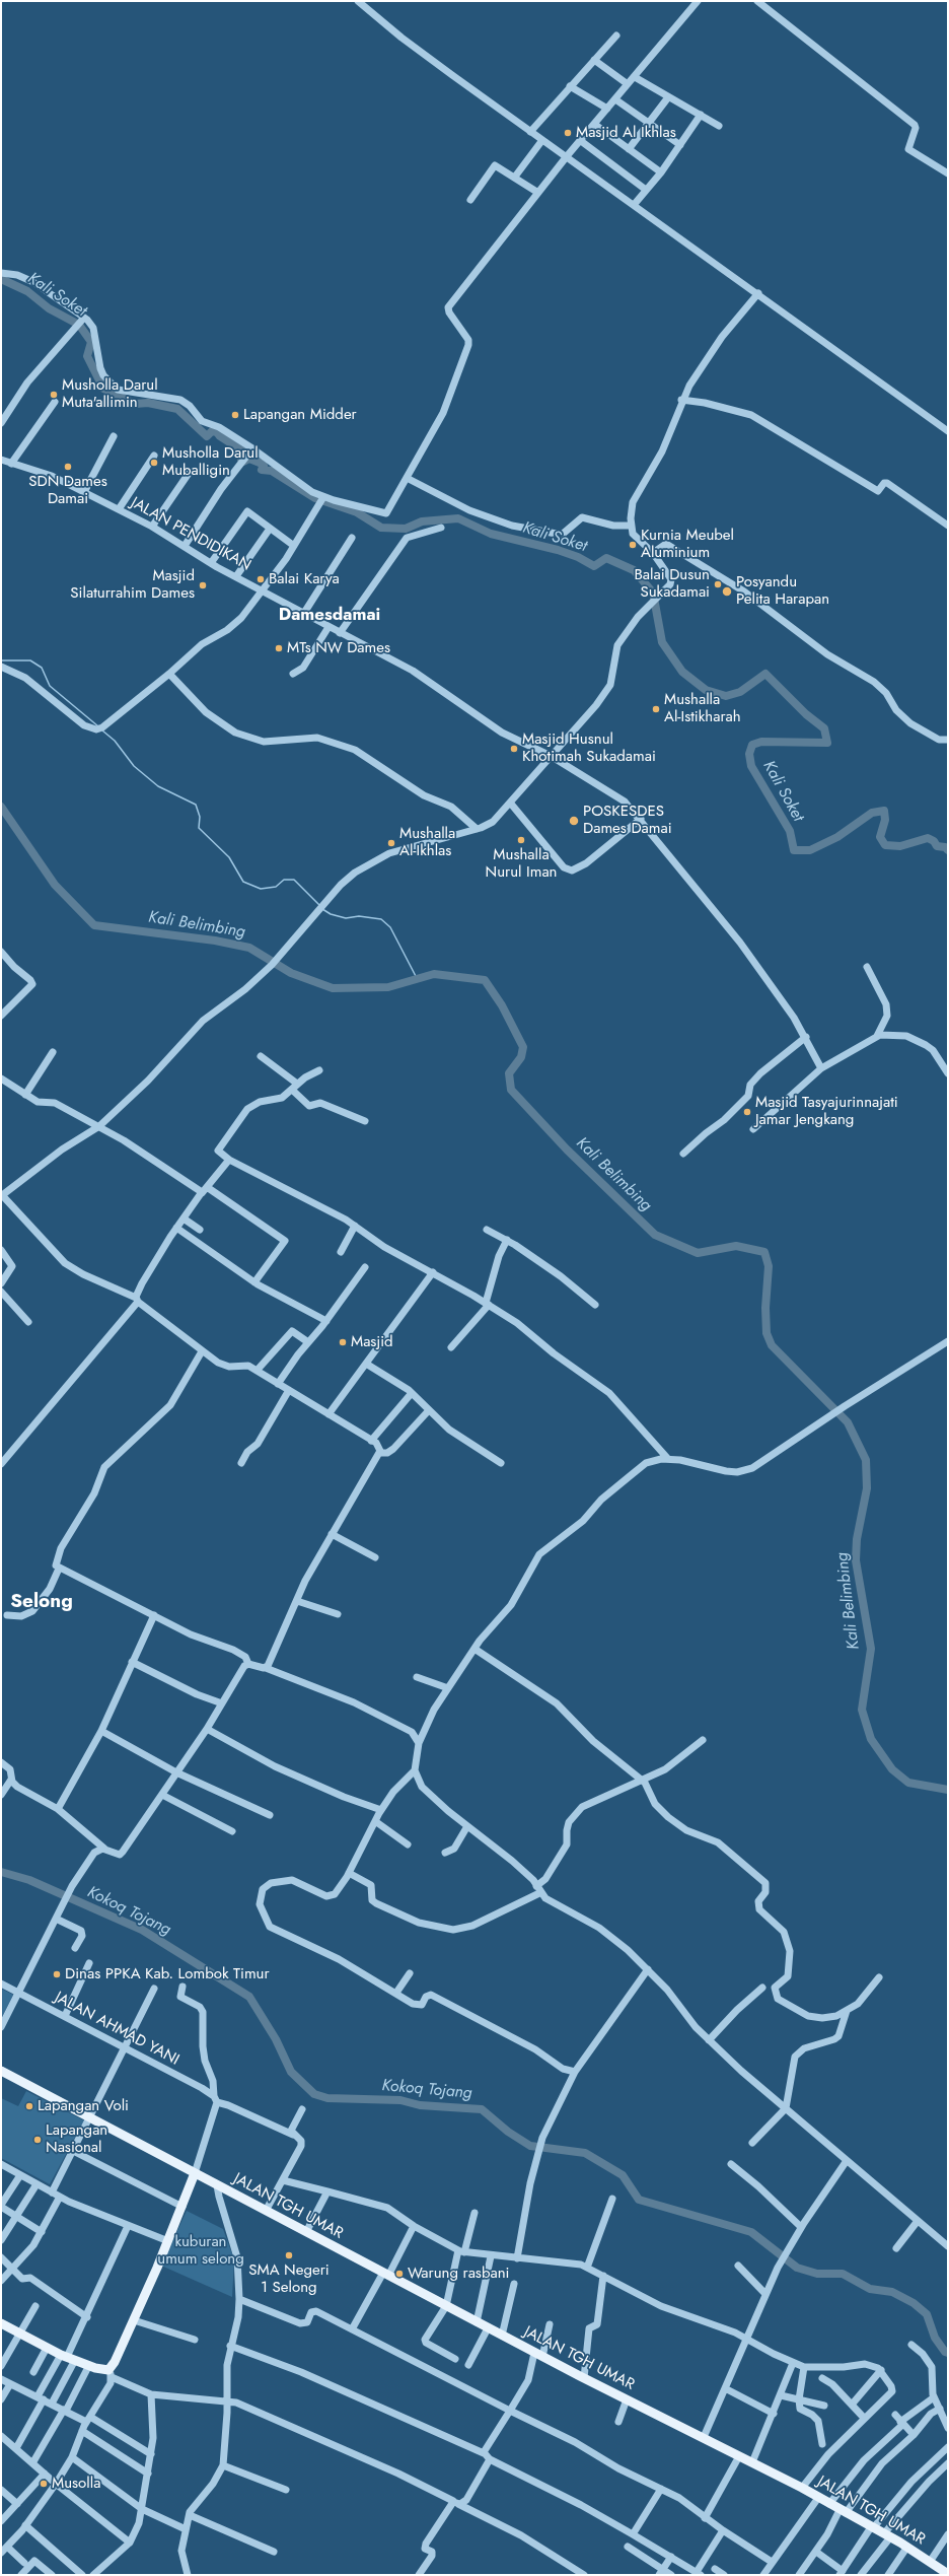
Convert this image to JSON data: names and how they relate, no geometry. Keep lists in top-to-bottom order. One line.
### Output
{"streets":{"main road":["JALAN TGH UMAR"],"street":["JALAN PENDIDIKAN","JALAN AHMAD YANI"]},"districts":["Damesdamai","Selong"],"water":["Kali Soket","Kali Belimbing","Kokoq Tojang"],"parks":["kuburan umum selong"],"places":["Masjid Al Ikhlas","Musholla Darul Muta'allimin","Lapangan Midder","Musholla Darul Muballigin","SDN Dames Damai","Kurnia Meubel Aluminium","Balai Karya","Balai Dusun Sukadamai","Masjid Silaturrahim Dames","Posyandu Pelita Harapan","MTs NW Dames","Mushalla Al-Istikharah","Masjid Husnul Khotimah Sukadamai","POSKESDES Dames Damai","Mushalla Nurul Iman","Mushalla Al-Ikhlas","Masjid Tasyajurinnajati Jamar Jengkang","Masjid","Dinas PPKA Kab. Lombok Timur","Lapangan Voli","Lapangan Nasional","SMA Negeri 1 Selong","Warung rasbani","Musolla"]}
